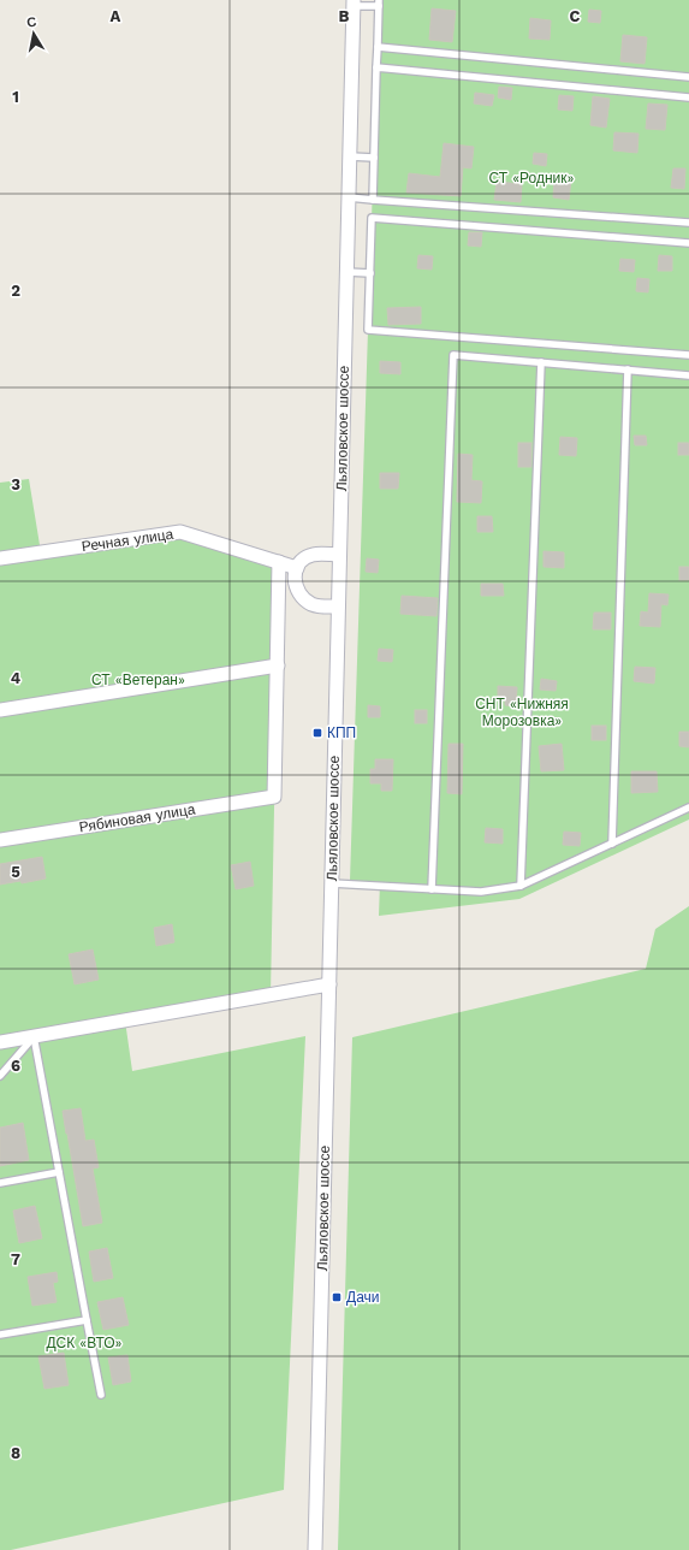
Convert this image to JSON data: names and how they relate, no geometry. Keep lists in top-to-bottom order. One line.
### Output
{"streets":{"street":["Льяловское шоссе","Речная улица","Рябиновая улица"]},"crossings":[["Льяловское шоссе","Речная улица"]],"parks":["СТ «Родник»","СТ «Ветеран»","СНТ «Нижняя Морозовка»","ДСК «ВТО»"],"places":{"transit":["КПП","Дачи"]},"north":"top","grid":{"columns":["A","B","C"],"rows":["1","2","3","4","5","6","7","8"]}}
